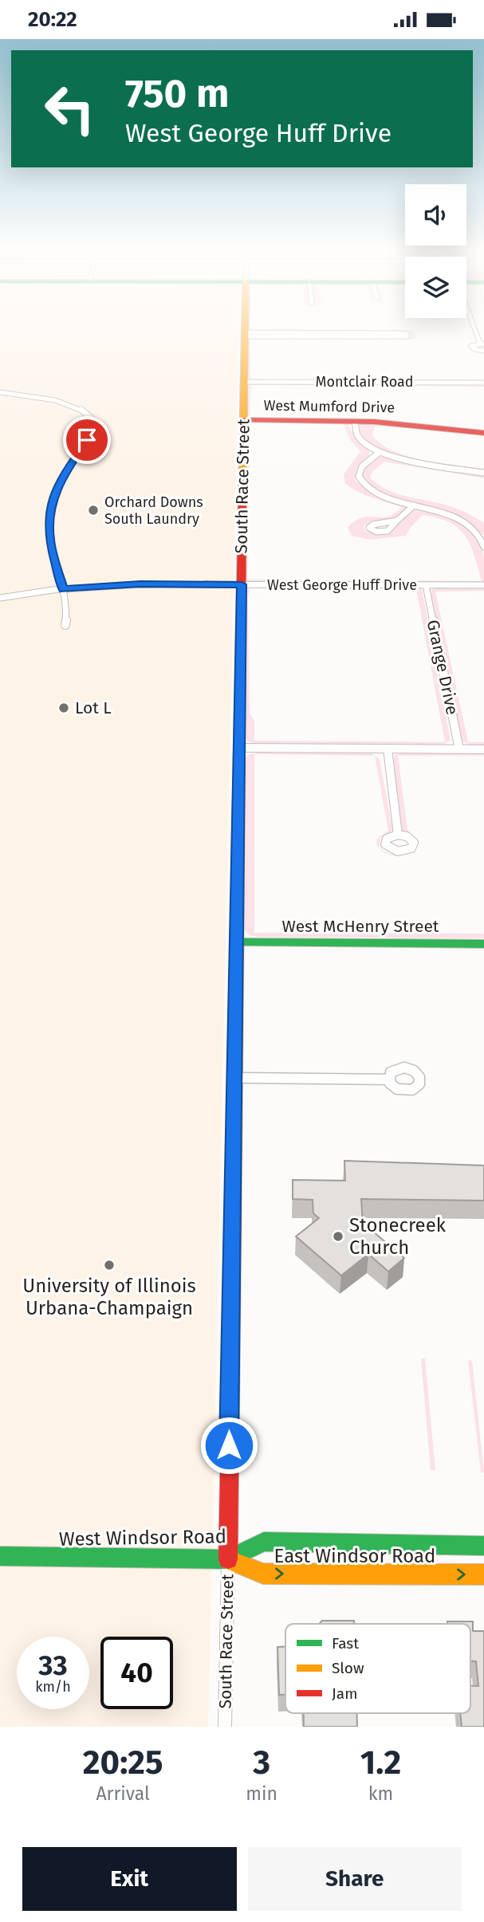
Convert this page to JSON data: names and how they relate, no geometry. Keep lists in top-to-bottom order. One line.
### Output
{"streets":{"street":["Montclair Road","West Mumford Drive","South Race Street","West George Huff Drive","Grange Drive","West McHenry Street","West Windsor Road","East Windsor Road"]},"crossings":[["Montclair Road","South Race Street"],["West Mumford Drive","South Race Street"],["South Race Street","West George Huff Drive"],["South Race Street","West McHenry Street"],["South Race Street","West Windsor Road"],["South Race Street","East Windsor Road"],["West George Huff Drive","Grange Drive"],["West Windsor Road","East Windsor Road"]],"one_way":["East Windsor Road"],"places":["Orchard Downs South Laundry","Lot L","Stonecreek Church","University of Illinois Urbana-Champaign"],"legend":["Fast","Slow","Jam"],"page":{"status":"20:22","turn":["750 m","West George Huff Drive"],"speed":"33 km/h","limit":"40","eta":["20:25","Arrival","3","min","1.2","km"],"buttons":["Exit","Share"]}}
